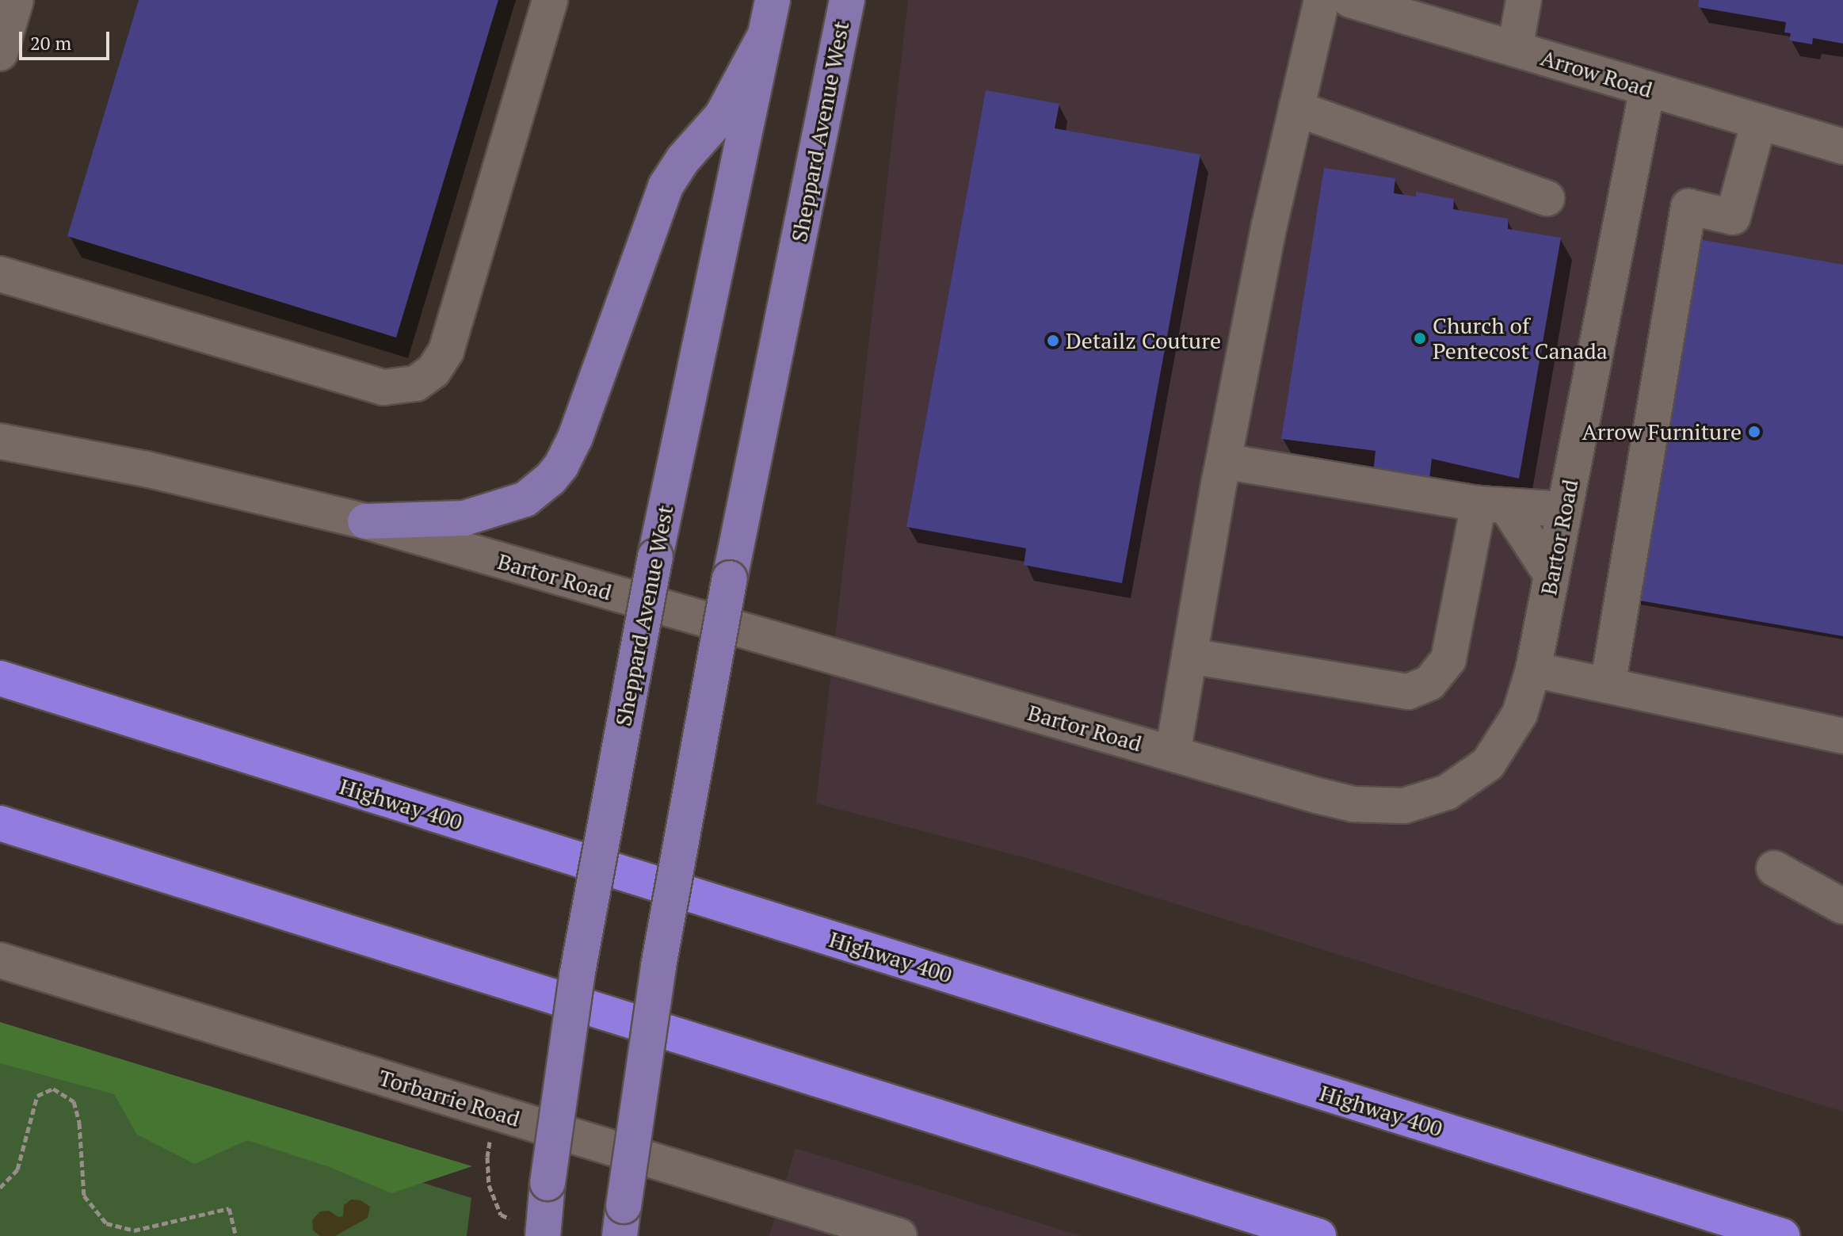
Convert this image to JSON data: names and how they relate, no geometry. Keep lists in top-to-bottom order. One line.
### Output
{"streets":{"highway":["Highway 400"],"main road":["Sheppard Avenue West"],"street":["Arrow Road","Bartor Road","Torbarrie Road"]},"crossings":[["Arrow Road","Bartor Road"]],"places":["Church of Pentecost Canada","Detailz Couture","Arrow Furniture"],"scale_bar":"20 m"}
